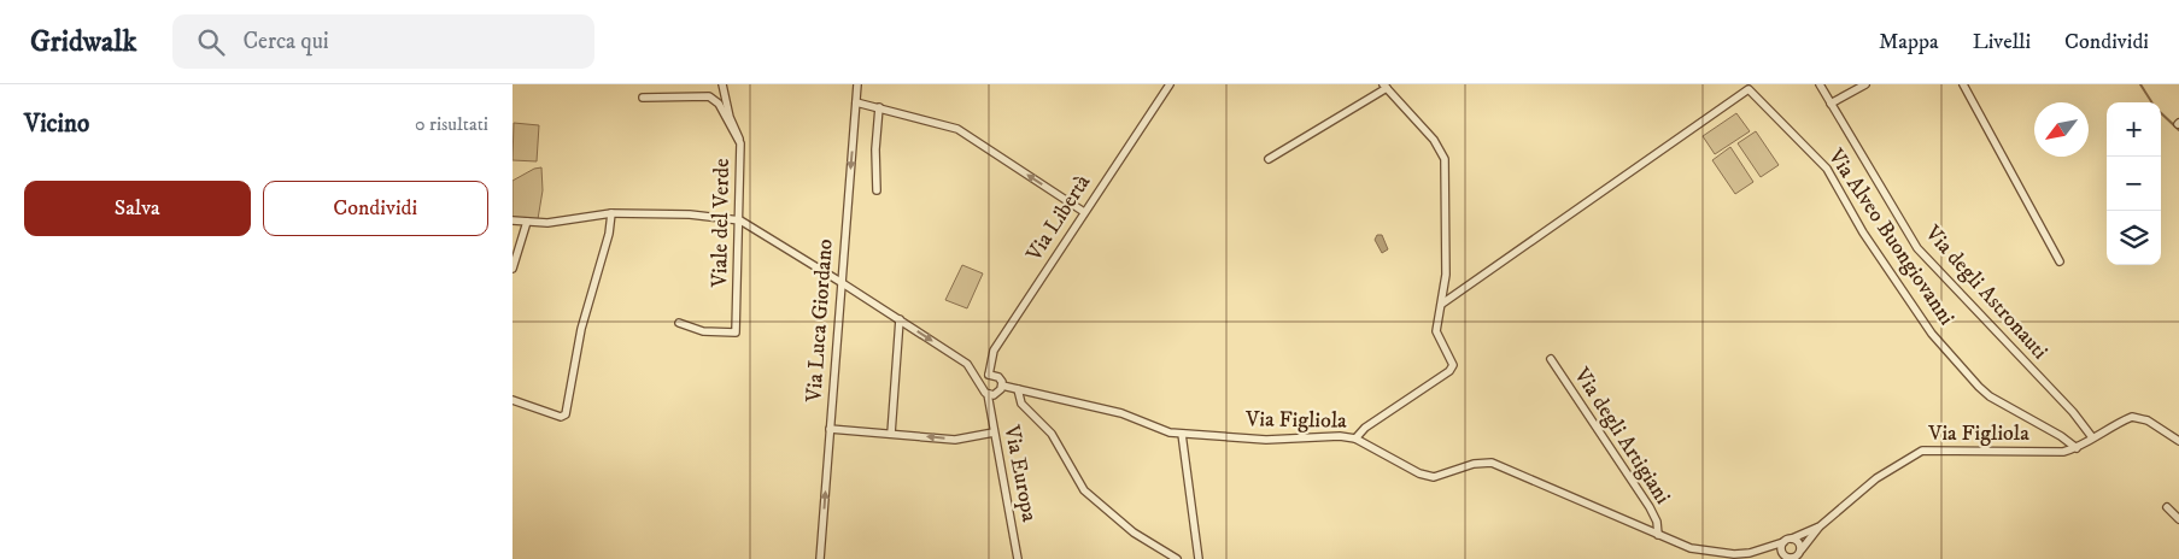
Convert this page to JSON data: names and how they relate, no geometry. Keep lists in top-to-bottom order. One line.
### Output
{"streets":{"street":["Via Libertà","Viale del Verde","Via Alveo Buongiovanni","Via degli Astronauti","Via Luca Giordano","Via Figliola","Via degli Artigiani","Via Europa"]},"crossings":[["Via Libertà","Via Figliola"],["Via Libertà","Via Europa"],["Via Alveo Buongiovanni","Via Figliola"],["Via degli Astronauti","Via Figliola"],["Via Figliola","Via degli Artigiani"],["Via Figliola","Via Europa"]],"north":"bottom left","page":{"header":"Gridwalk","search":"Cerca qui","nav":["Mappa","Livelli","Condividi"],"heading":["Vicino","0 risultati"],"map_buttons":["+","−"],"buttons":["Salva","Condividi"]}}
